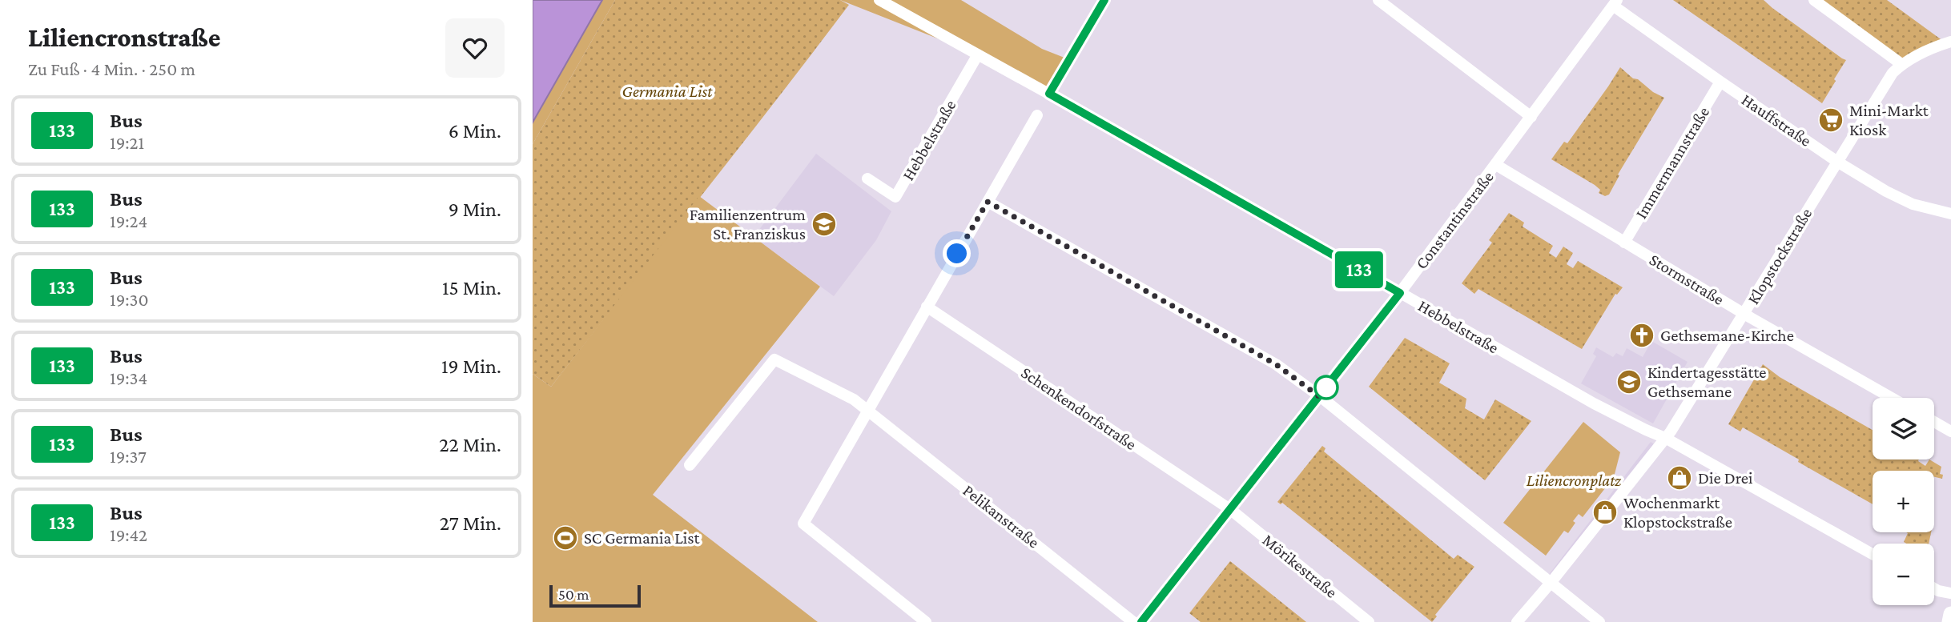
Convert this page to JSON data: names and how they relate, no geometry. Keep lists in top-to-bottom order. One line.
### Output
{"streets":{"street":["Hauffstraße","Hebbelstraße","Immermannstraße","Constantinstraße","Klopstockstraße","Stormstraße","Schenkendorfstraße","Pelikanstraße","Mörikestraße"]},"crossings":[["Hauffstraße","Immermannstraße"],["Hauffstraße","Constantinstraße"],["Hauffstraße","Klopstockstraße"],["Hebbelstraße","Constantinstraße"],["Hebbelstraße","Klopstockstraße"],["Immermannstraße","Stormstraße"],["Constantinstraße","Stormstraße"],["Constantinstraße","Schenkendorfstraße"],["Constantinstraße","Mörikestraße"],["Klopstockstraße","Stormstraße"],["Schenkendorfstraße","Mörikestraße"]],"parks":["Germania List","Liliencronplatz"],"places":{"supermarket":["Mini-Markt Kiosk"],"school or university":["Familienzentrum St. Franziskus","Kindertagesstätte Gethsemane"],"church":["Gethsemane-Kirche"],"shop":["Die Drei","Wochenmarkt Klopstockstraße"],"sports":["SC Germania List"]},"lines":["bus line 133"],"scale_bar":"50 m","page":{"heading":["Liliencronstraße","Zu Fuß · 4 Min. · 250 m"],"on_map":"133","list":[{"mark":"133","name":"Bus","note":"19:21","value":"6 Min."},{"mark":"133","name":"Bus","note":"19:24","value":"9 Min."},{"mark":"133","name":"Bus","note":"19:30","value":"15 Min."},{"mark":"133","name":"Bus","note":"19:34","value":"19 Min."},{"mark":"133","name":"Bus","note":"19:37","value":"22 Min."},{"mark":"133","name":"Bus","note":"19:42","value":"27 Min."}],"map_buttons":["+","−"],"scale":"50 m"}}
